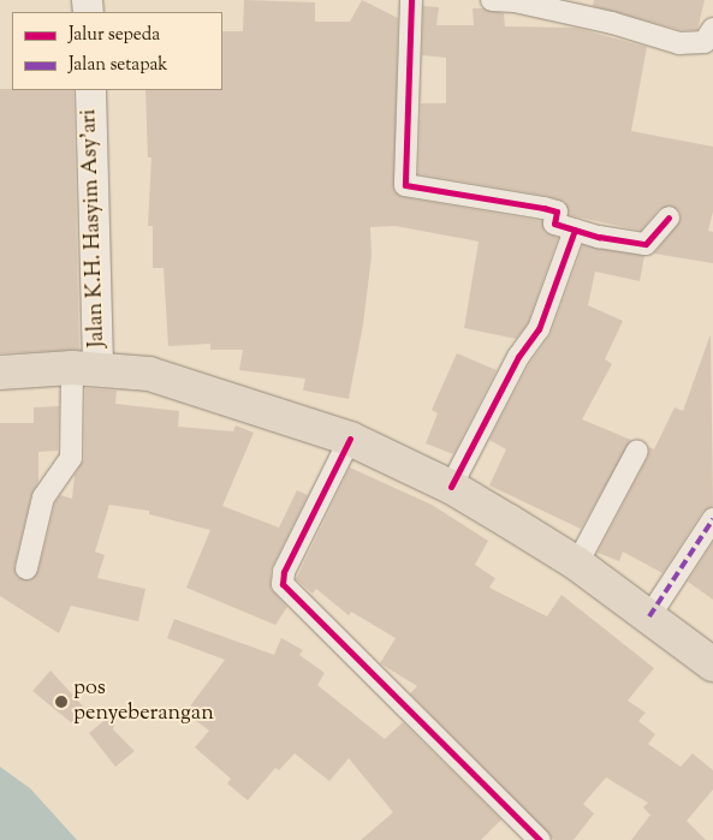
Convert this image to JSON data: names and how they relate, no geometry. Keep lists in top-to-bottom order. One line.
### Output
{"streets":{"main road":["Jalan K.H. Hasyim Asy'ari"]},"places":["pos penyeberangan"],"legend":["Jalur sepeda","Jalan setapak"]}
